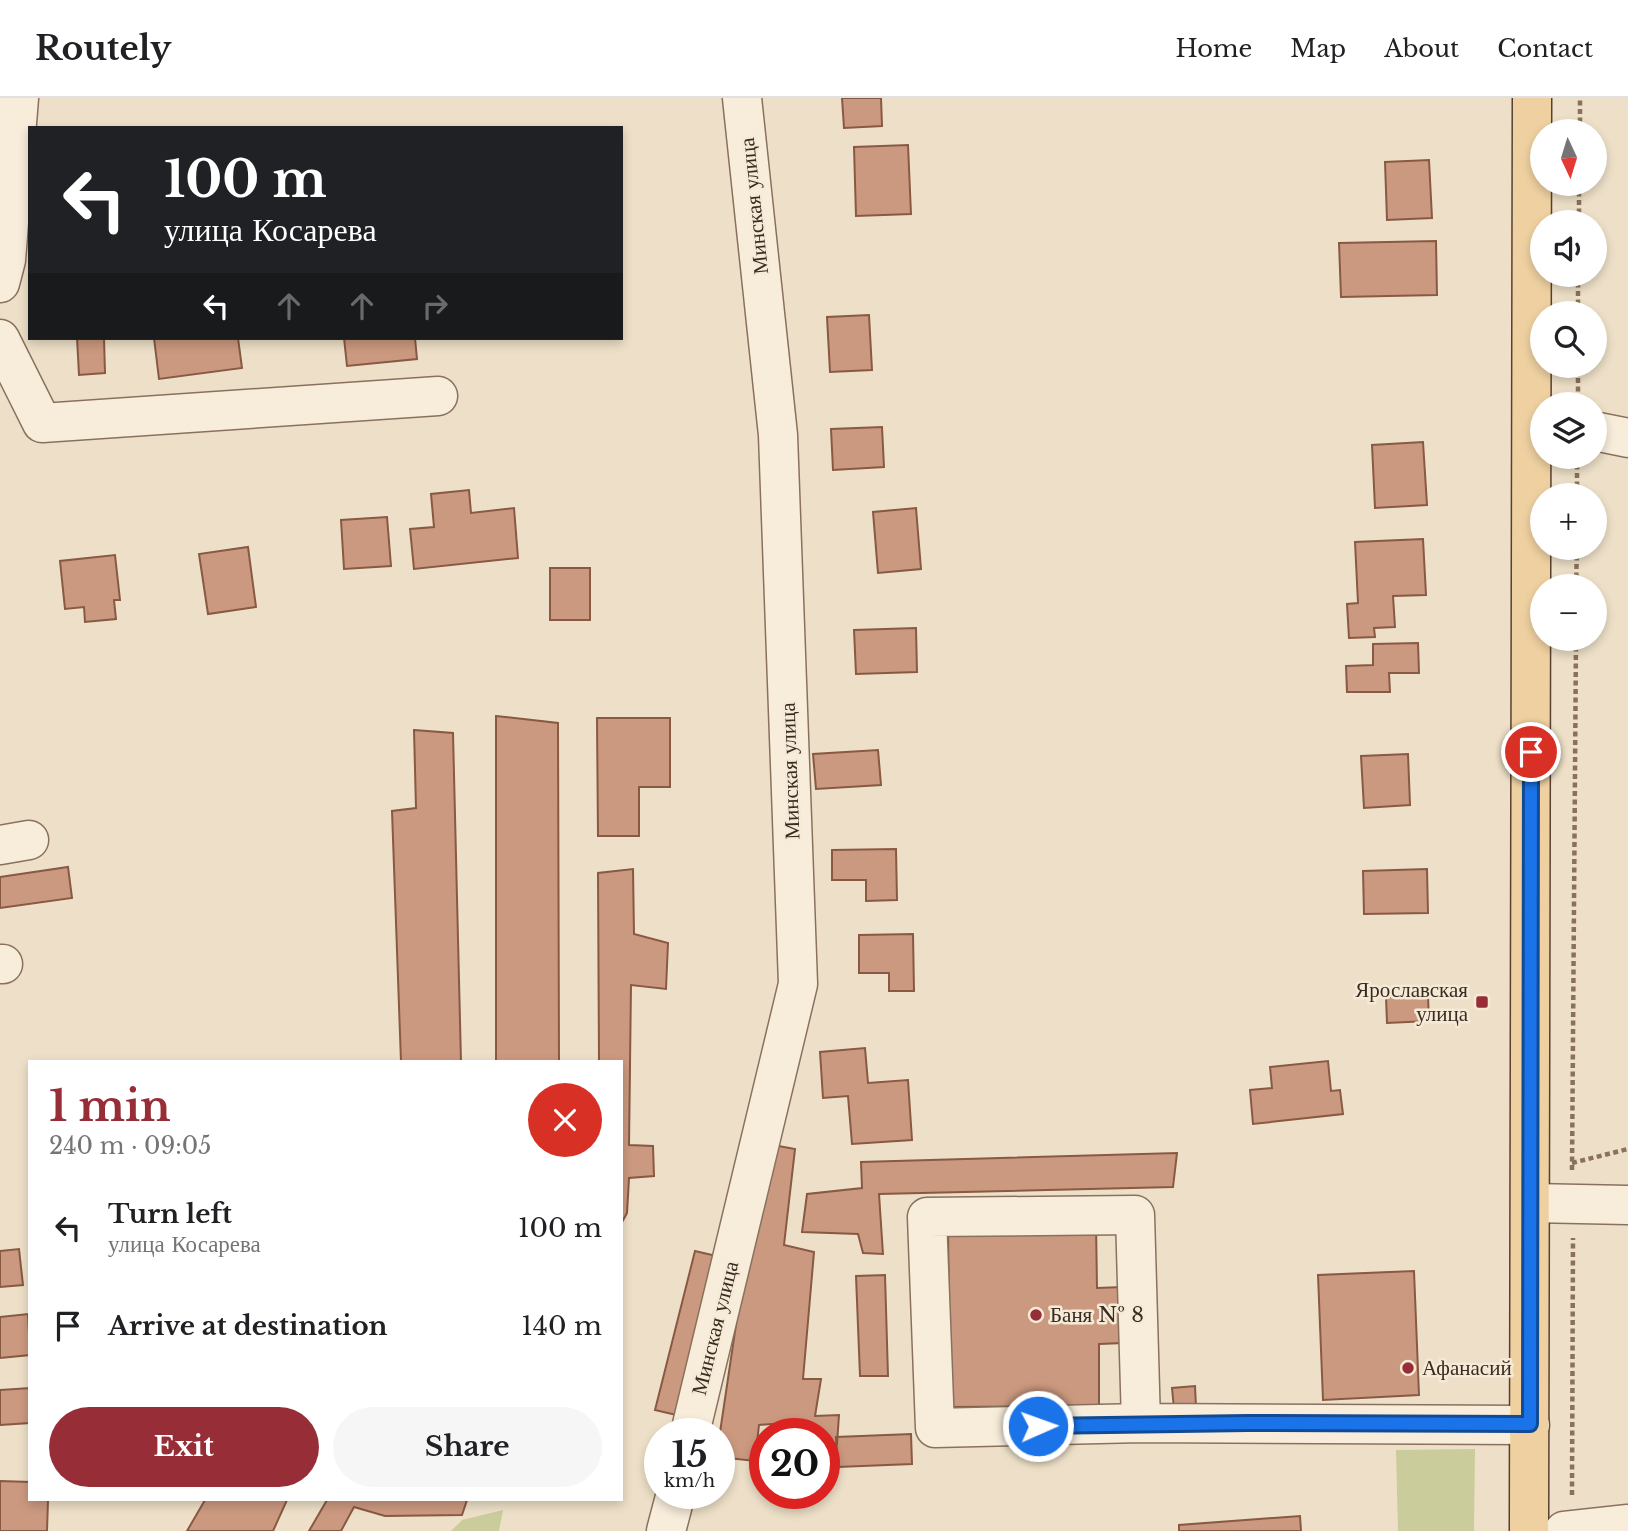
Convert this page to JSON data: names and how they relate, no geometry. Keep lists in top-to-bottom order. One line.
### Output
{"streets":{"street":["Минская улица"]},"places":{"transit":["Ярославская улица"],"other":["Баня № 8","Афанасий"]},"north":"bottom","page":{"header":"Routely","nav":["Home","Map","About","Contact"],"map_buttons":["+","−"],"turn":["100 m","улица Косарева"],"heading":["1 min","240 m · 09:05"],"list":[{"name":"Turn left","note":"улица Косарева","value":"100 m"},{"name":"Arrive at destination","value":"140 m"}],"buttons":["Exit","Share"],"speed":"15 km/h","limit":"20"}}
